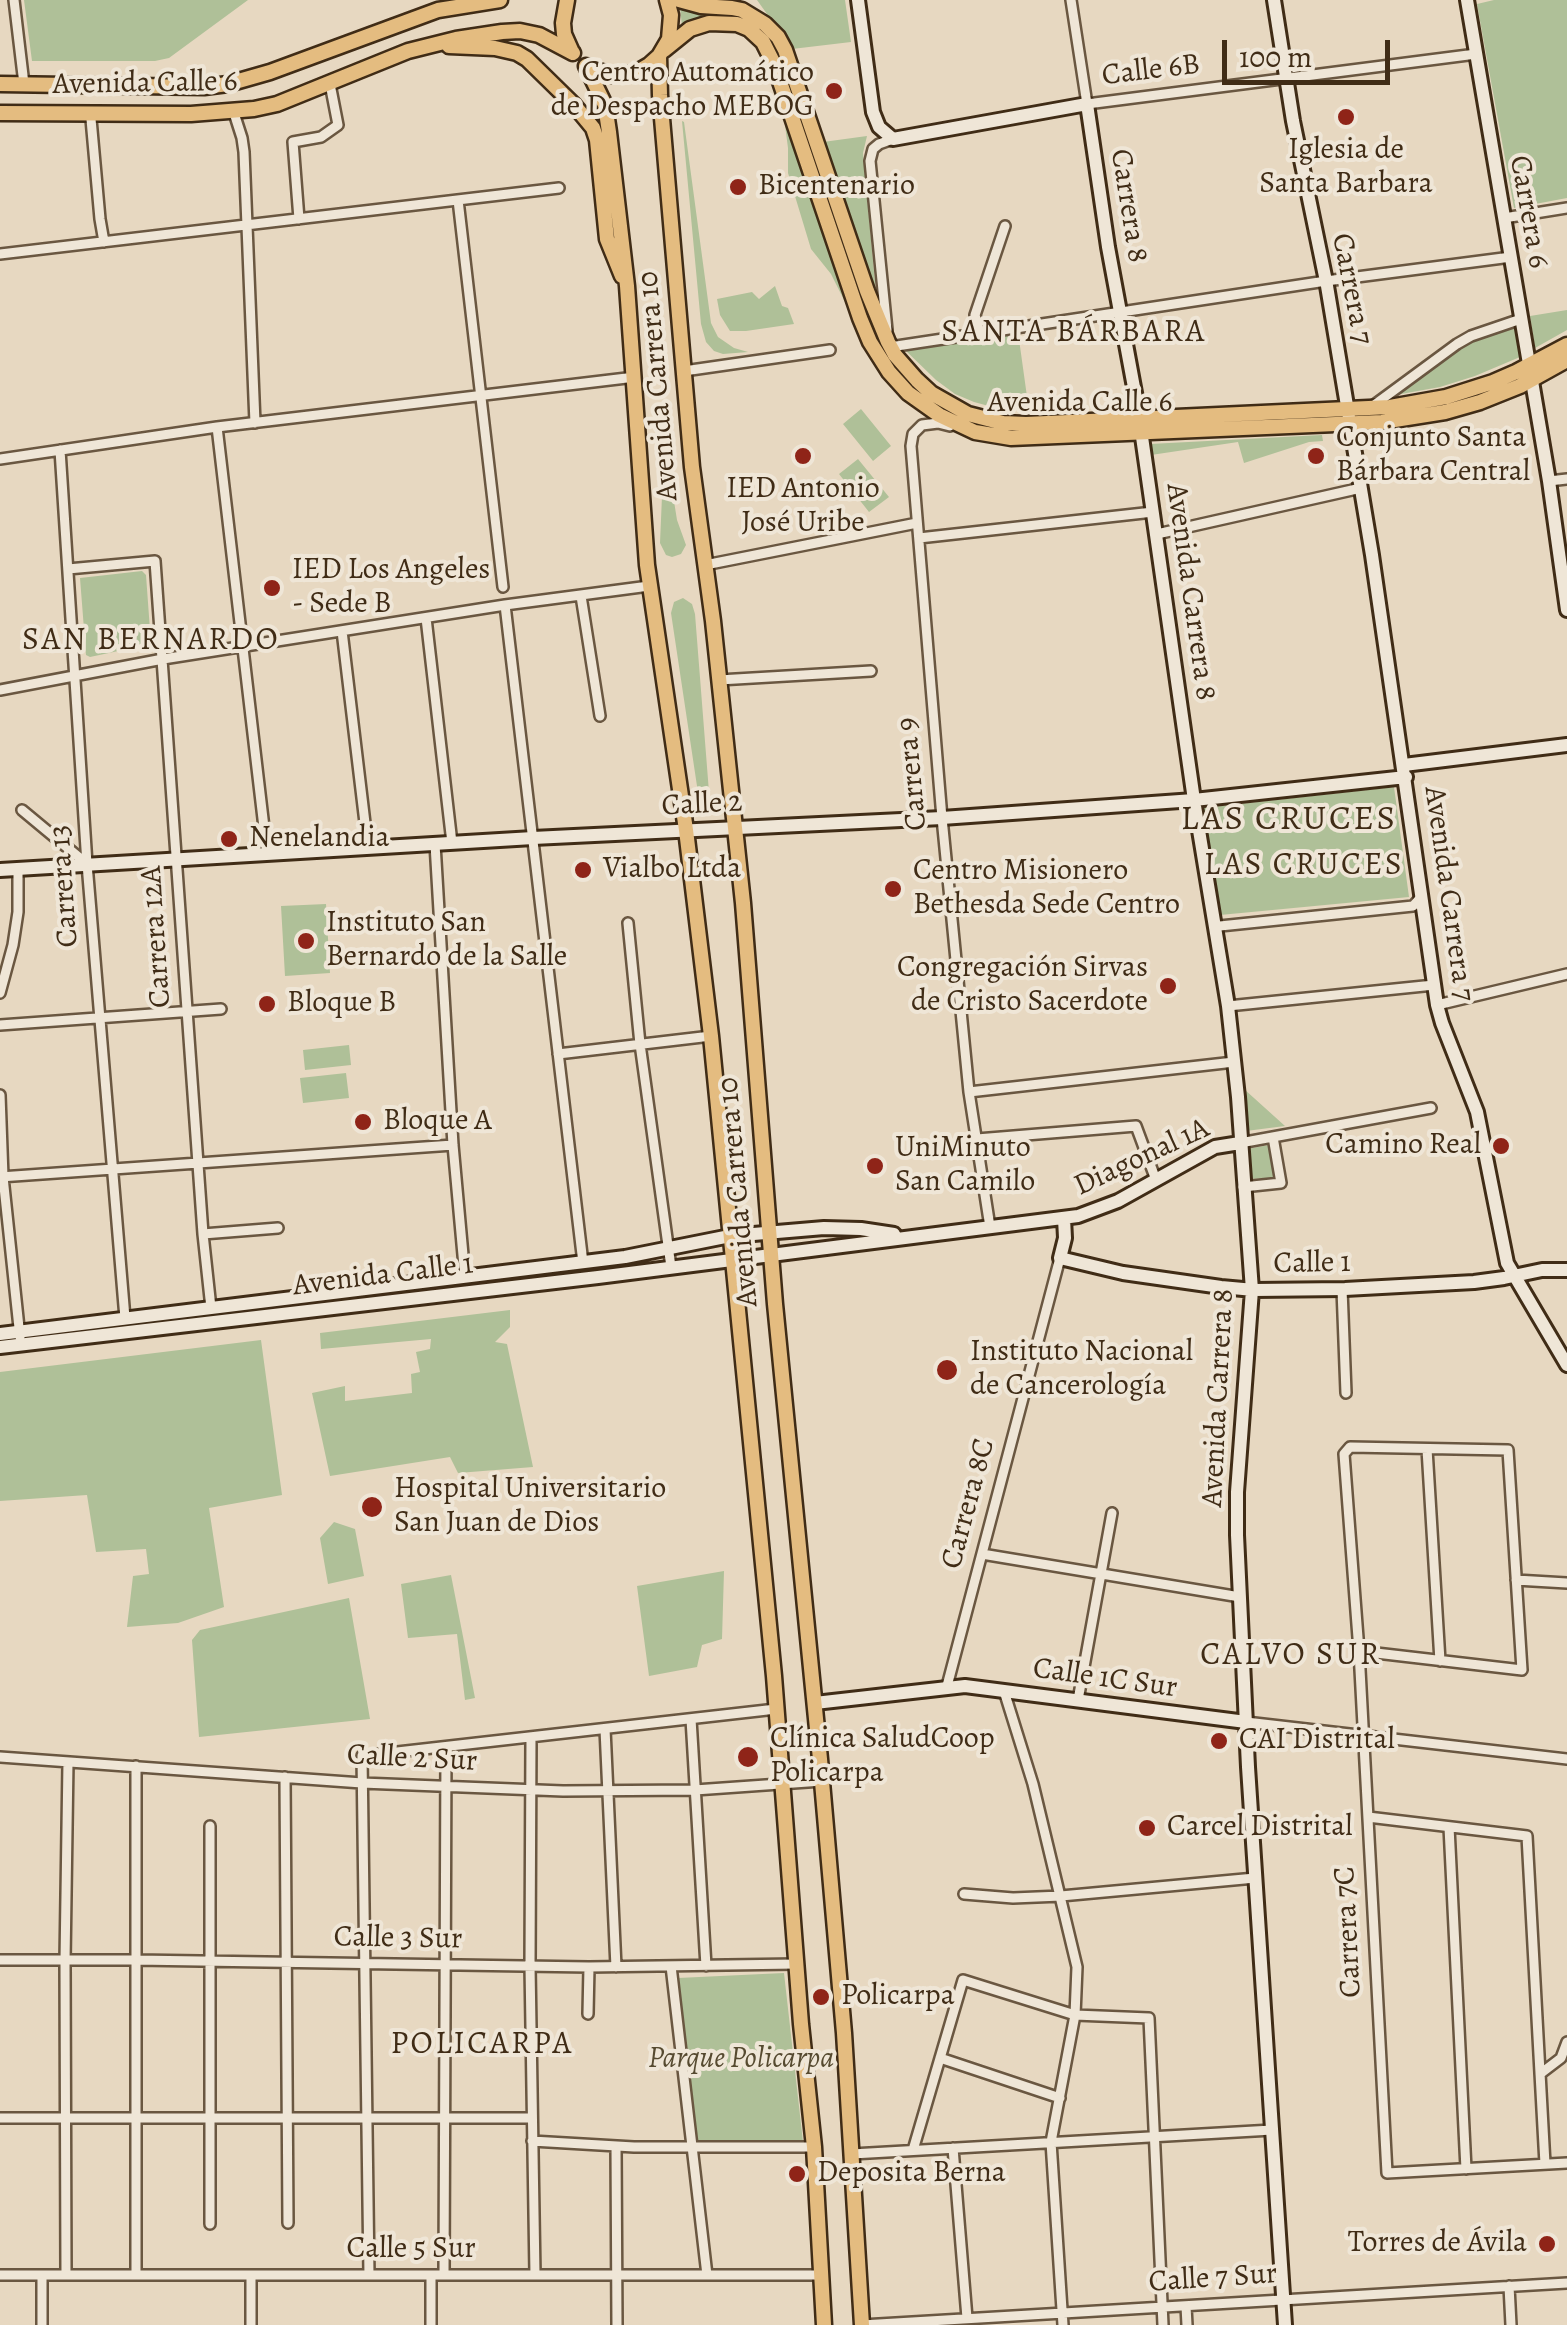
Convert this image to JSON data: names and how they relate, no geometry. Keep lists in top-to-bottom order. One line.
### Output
{"streets":{"main road":["Avenida Calle 6","Avenida Carrera 10"],"street":["Calle 6B","Carrera 8","Carrera 6","Carrera 7","Avenida Carrera 8","Carrera 9","Calle 2","Carrera 13","Avenida Carrera 7","Carrera 12A","Diagonal 1A","Calle 1","Avenida Calle 1","Carrera 8C","Calle 1C Sur","Calle 2 Sur","Carrera 7C","Calle 3 Sur","Calle 5 Sur","Calle 7 Sur"]},"crossings":[["Calle 6B","Carrera 8"],["Calle 6B","Carrera 6"],["Calle 6B","Carrera 7"],["Avenida Calle 6","Carrera 8"],["Avenida Calle 6","Carrera 6"],["Avenida Calle 6","Carrera 7"],["Avenida Calle 6","Avenida Carrera 10"],["Avenida Calle 6","Avenida Carrera 8"],["Avenida Calle 6","Carrera 9"],["Avenida Calle 6","Avenida Carrera 7"],["Carrera 8","Avenida Carrera 8"],["Carrera 7","Avenida Carrera 7"],["Avenida Carrera 10","Calle 2"],["Avenida Carrera 10","Avenida Calle 1"],["Avenida Carrera 10","Calle 1C Sur"],["Avenida Carrera 10","Calle 2 Sur"],["Avenida Carrera 10","Calle 3 Sur"],["Avenida Carrera 10","Calle 5 Sur"],["Avenida Carrera 10","Calle 7 Sur"],["Avenida Carrera 8","Calle 2"],["Avenida Carrera 8","Diagonal 1A"],["Avenida Carrera 8","Calle 1"],["Avenida Carrera 8","Calle 1C Sur"],["Avenida Carrera 8","Calle 7 Sur"],["Carrera 9","Calle 2"],["Calle 2","Carrera 13"],["Calle 2","Avenida Carrera 7"],["Calle 2","Carrera 12A"],["Carrera 13","Carrera 12A"],["Carrera 13","Avenida Calle 1"],["Avenida Carrera 7","Calle 1"],["Carrera 12A","Avenida Calle 1"],["Diagonal 1A","Carrera 8C"],["Calle 1","Carrera 8C"],["Carrera 8C","Calle 1C Sur"],["Calle 1C Sur","Carrera 7C"]],"districts":["SANTA BÁRBARA","SAN BERNARDO","LAS CRUCES","LAS CRUCES","CALVO SUR","POLICARPA"],"parks":["Parque Policarpa"],"places":["Centro Automático de Despacho MEBOG","Iglesia de Santa Barbara","Bicentenario","IED Antonio José Uribe","Conjunto Santa Bárbara Central","IED Los Angeles - Sede B","Nenelandia","Vialbo Ltda","Centro Misionero Bethesda Sede Centro","Instituto San Bernardo de la Salle","Congregación Sirvas de Cristo Sacerdote","Bloque B","Bloque A","Camino Real","UniMinuto San Camilo","Instituto Nacional de Cancerología","Hospital Universitario San Juan de Dios","CAI Distrital","Clínica SaludCoop Policarpa","Carcel Distrital","Policarpa","Deposita Berna","Torres de Ávila"],"scale_bar":"100 m"}
